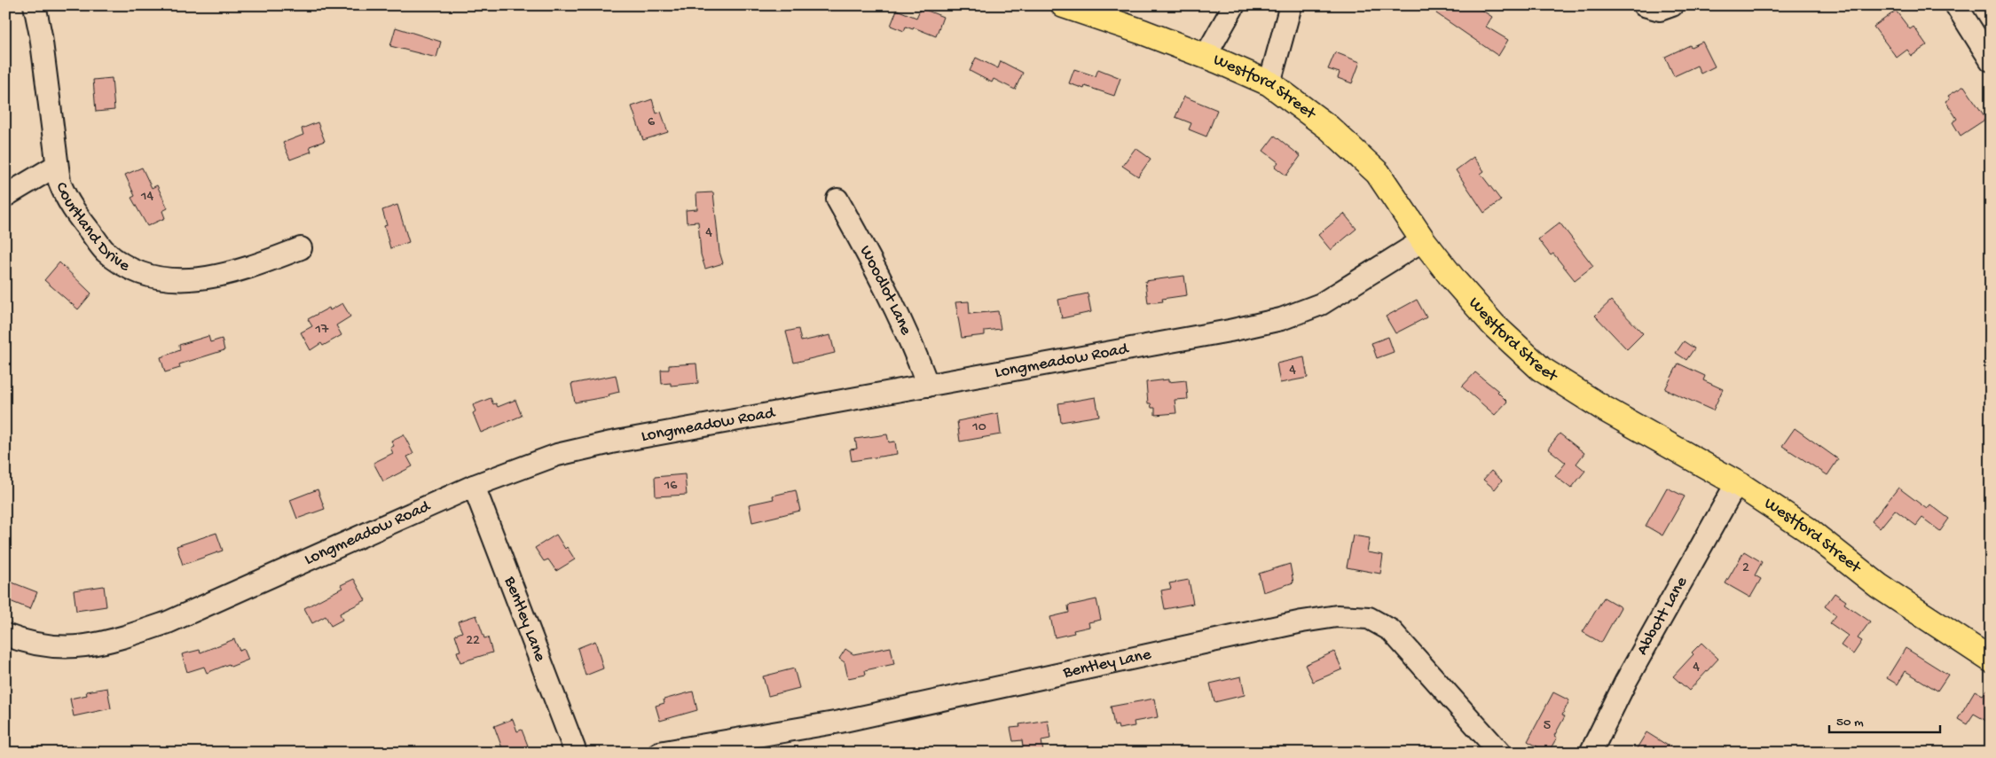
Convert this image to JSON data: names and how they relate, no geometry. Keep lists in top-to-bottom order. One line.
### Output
{"streets":{"main road":["Westford Street"],"street":["Courtland Drive","Woodlot Lane","Longmeadow Road","Abbott Lane","Bentley Lane"]},"crossings":[["Westford Street","Longmeadow Road"],["Westford Street","Abbott Lane"],["Woodlot Lane","Longmeadow Road"],["Longmeadow Road","Bentley Lane"]],"house_numbers":["6","14","4","17","4","10","16","2","22","4","5"],"scale_bar":"50 m"}
